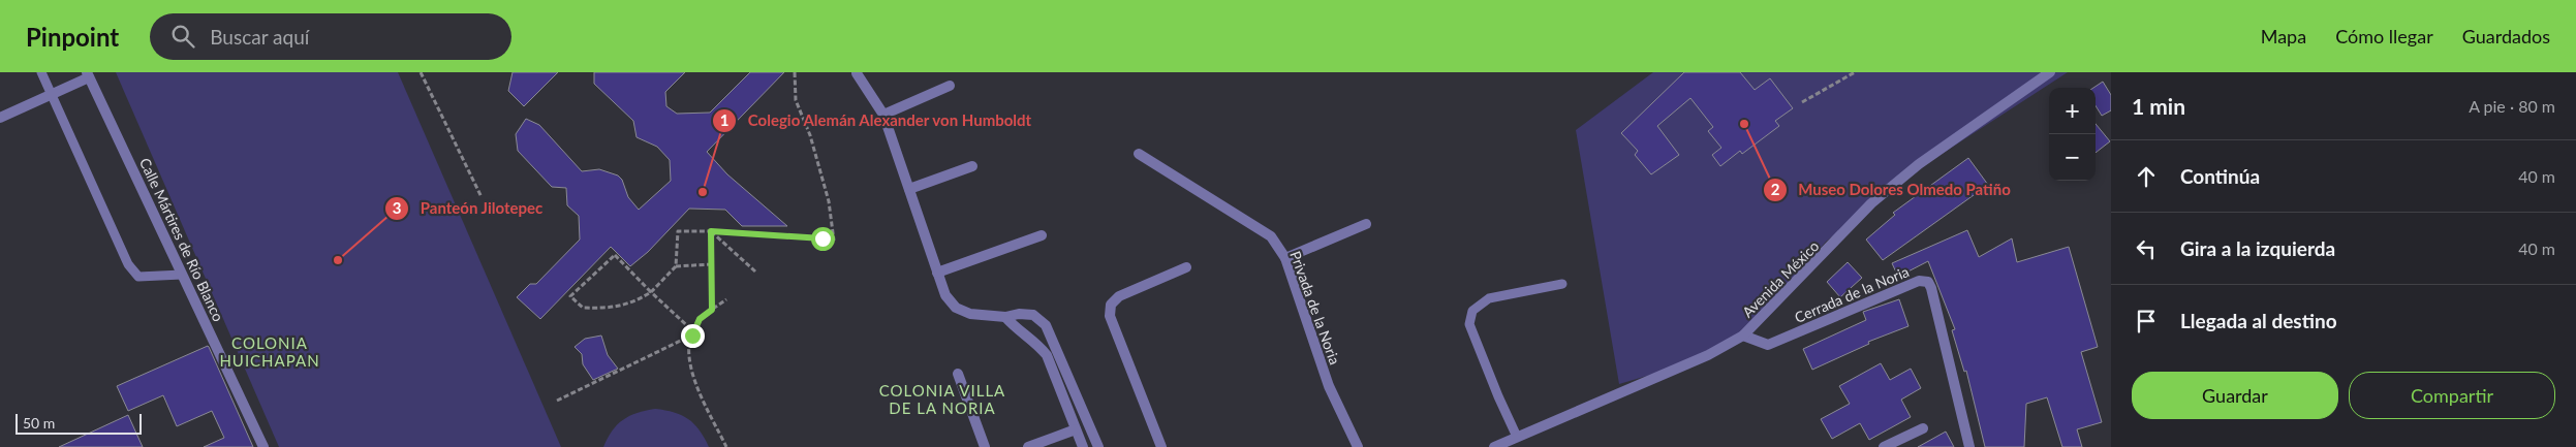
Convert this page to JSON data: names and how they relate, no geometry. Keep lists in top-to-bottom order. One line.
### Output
{"streets":{"street":["Calle Mártires de Río Blanco","Avenida México","Cerrada de la Noria","Privada de la Noria"]},"crossings":[["Avenida México","Cerrada de la Noria"]],"districts":["COLONIA HUICHAPAN","COLONIA VILLA DE LA NORIA"],"places":["Museo Dolores Olmedo Patiño","Colegio Alemán Alexander von Humboldt","Panteón Jilotepec"],"scale_bar":"50 m","page":{"header":"Pinpoint","search":"Buscar aquí","nav":["Mapa","Cómo llegar","Guardados"],"heading":["1 min","A pie · 80 m"],"map_buttons":["+","−"],"list":[["Continúa","40 m"],["Gira a la izquierda","40 m"],"Llegada al destino"],"buttons":["Guardar","Compartir"],"scale":"50 m"}}
